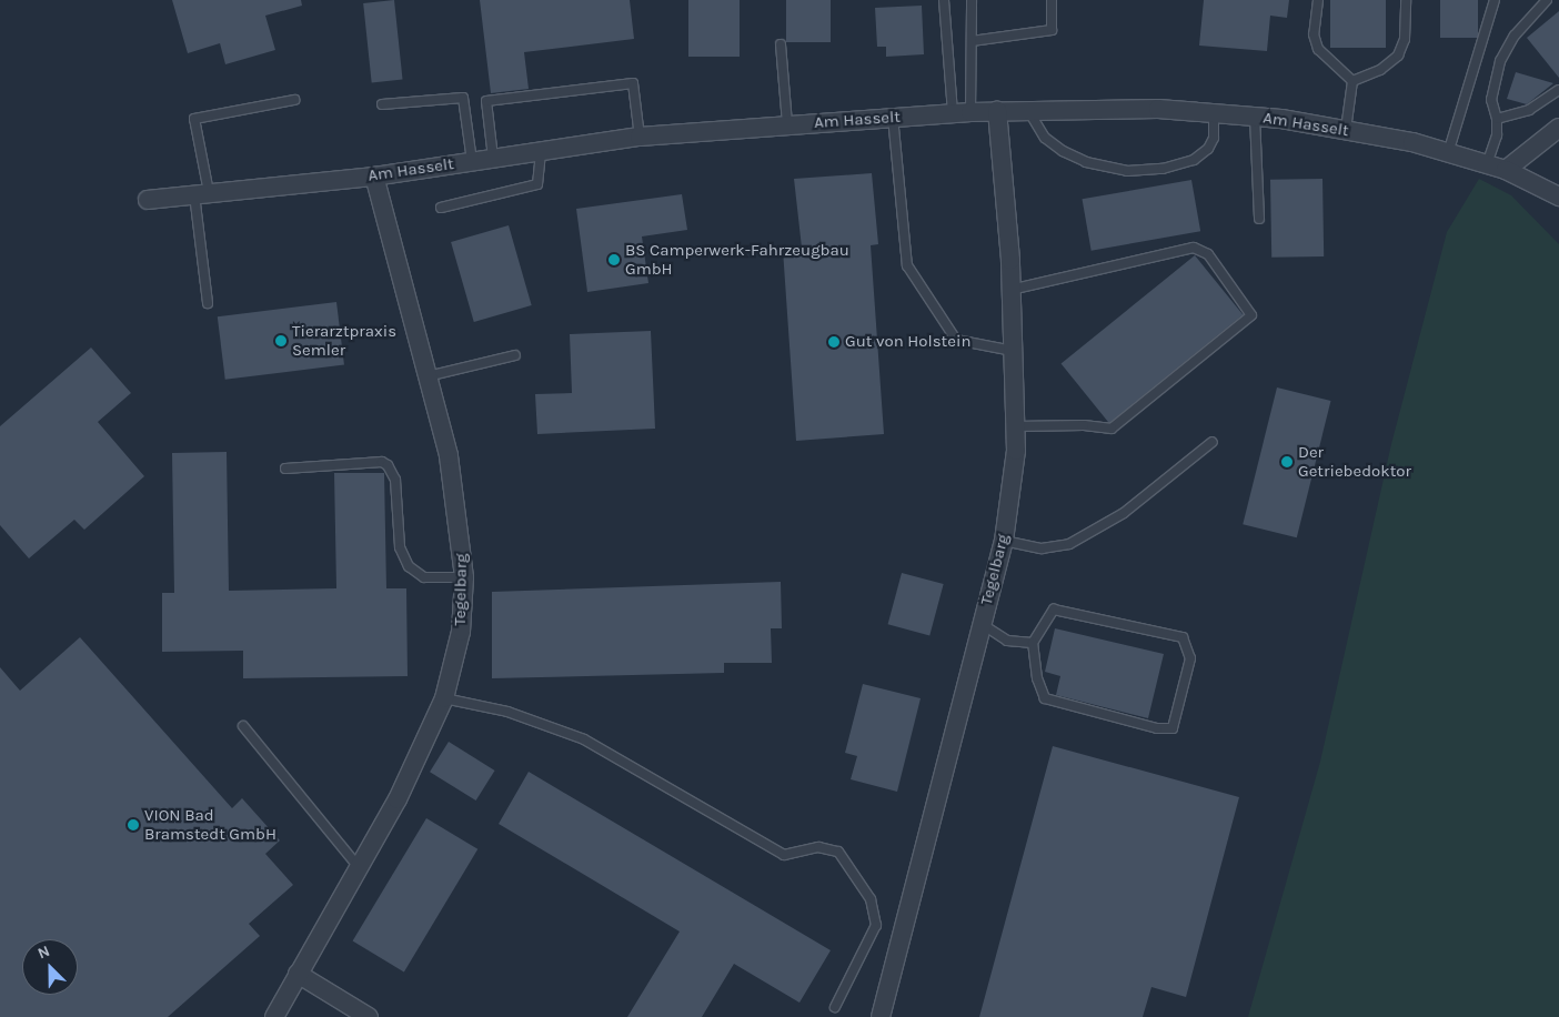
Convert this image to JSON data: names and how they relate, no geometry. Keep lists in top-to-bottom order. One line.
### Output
{"streets":{"street":["Am Hasselt","Tegelbarg"]},"crossings":[["Am Hasselt","Tegelbarg"]],"places":["BS Camperwerk-Fahrzeugbau GmbH","Tierarztpraxis Semler","Gut von Holstein","Der Getriebedoktor","VION Bad Bramstedt GmbH"],"north":"top left"}
